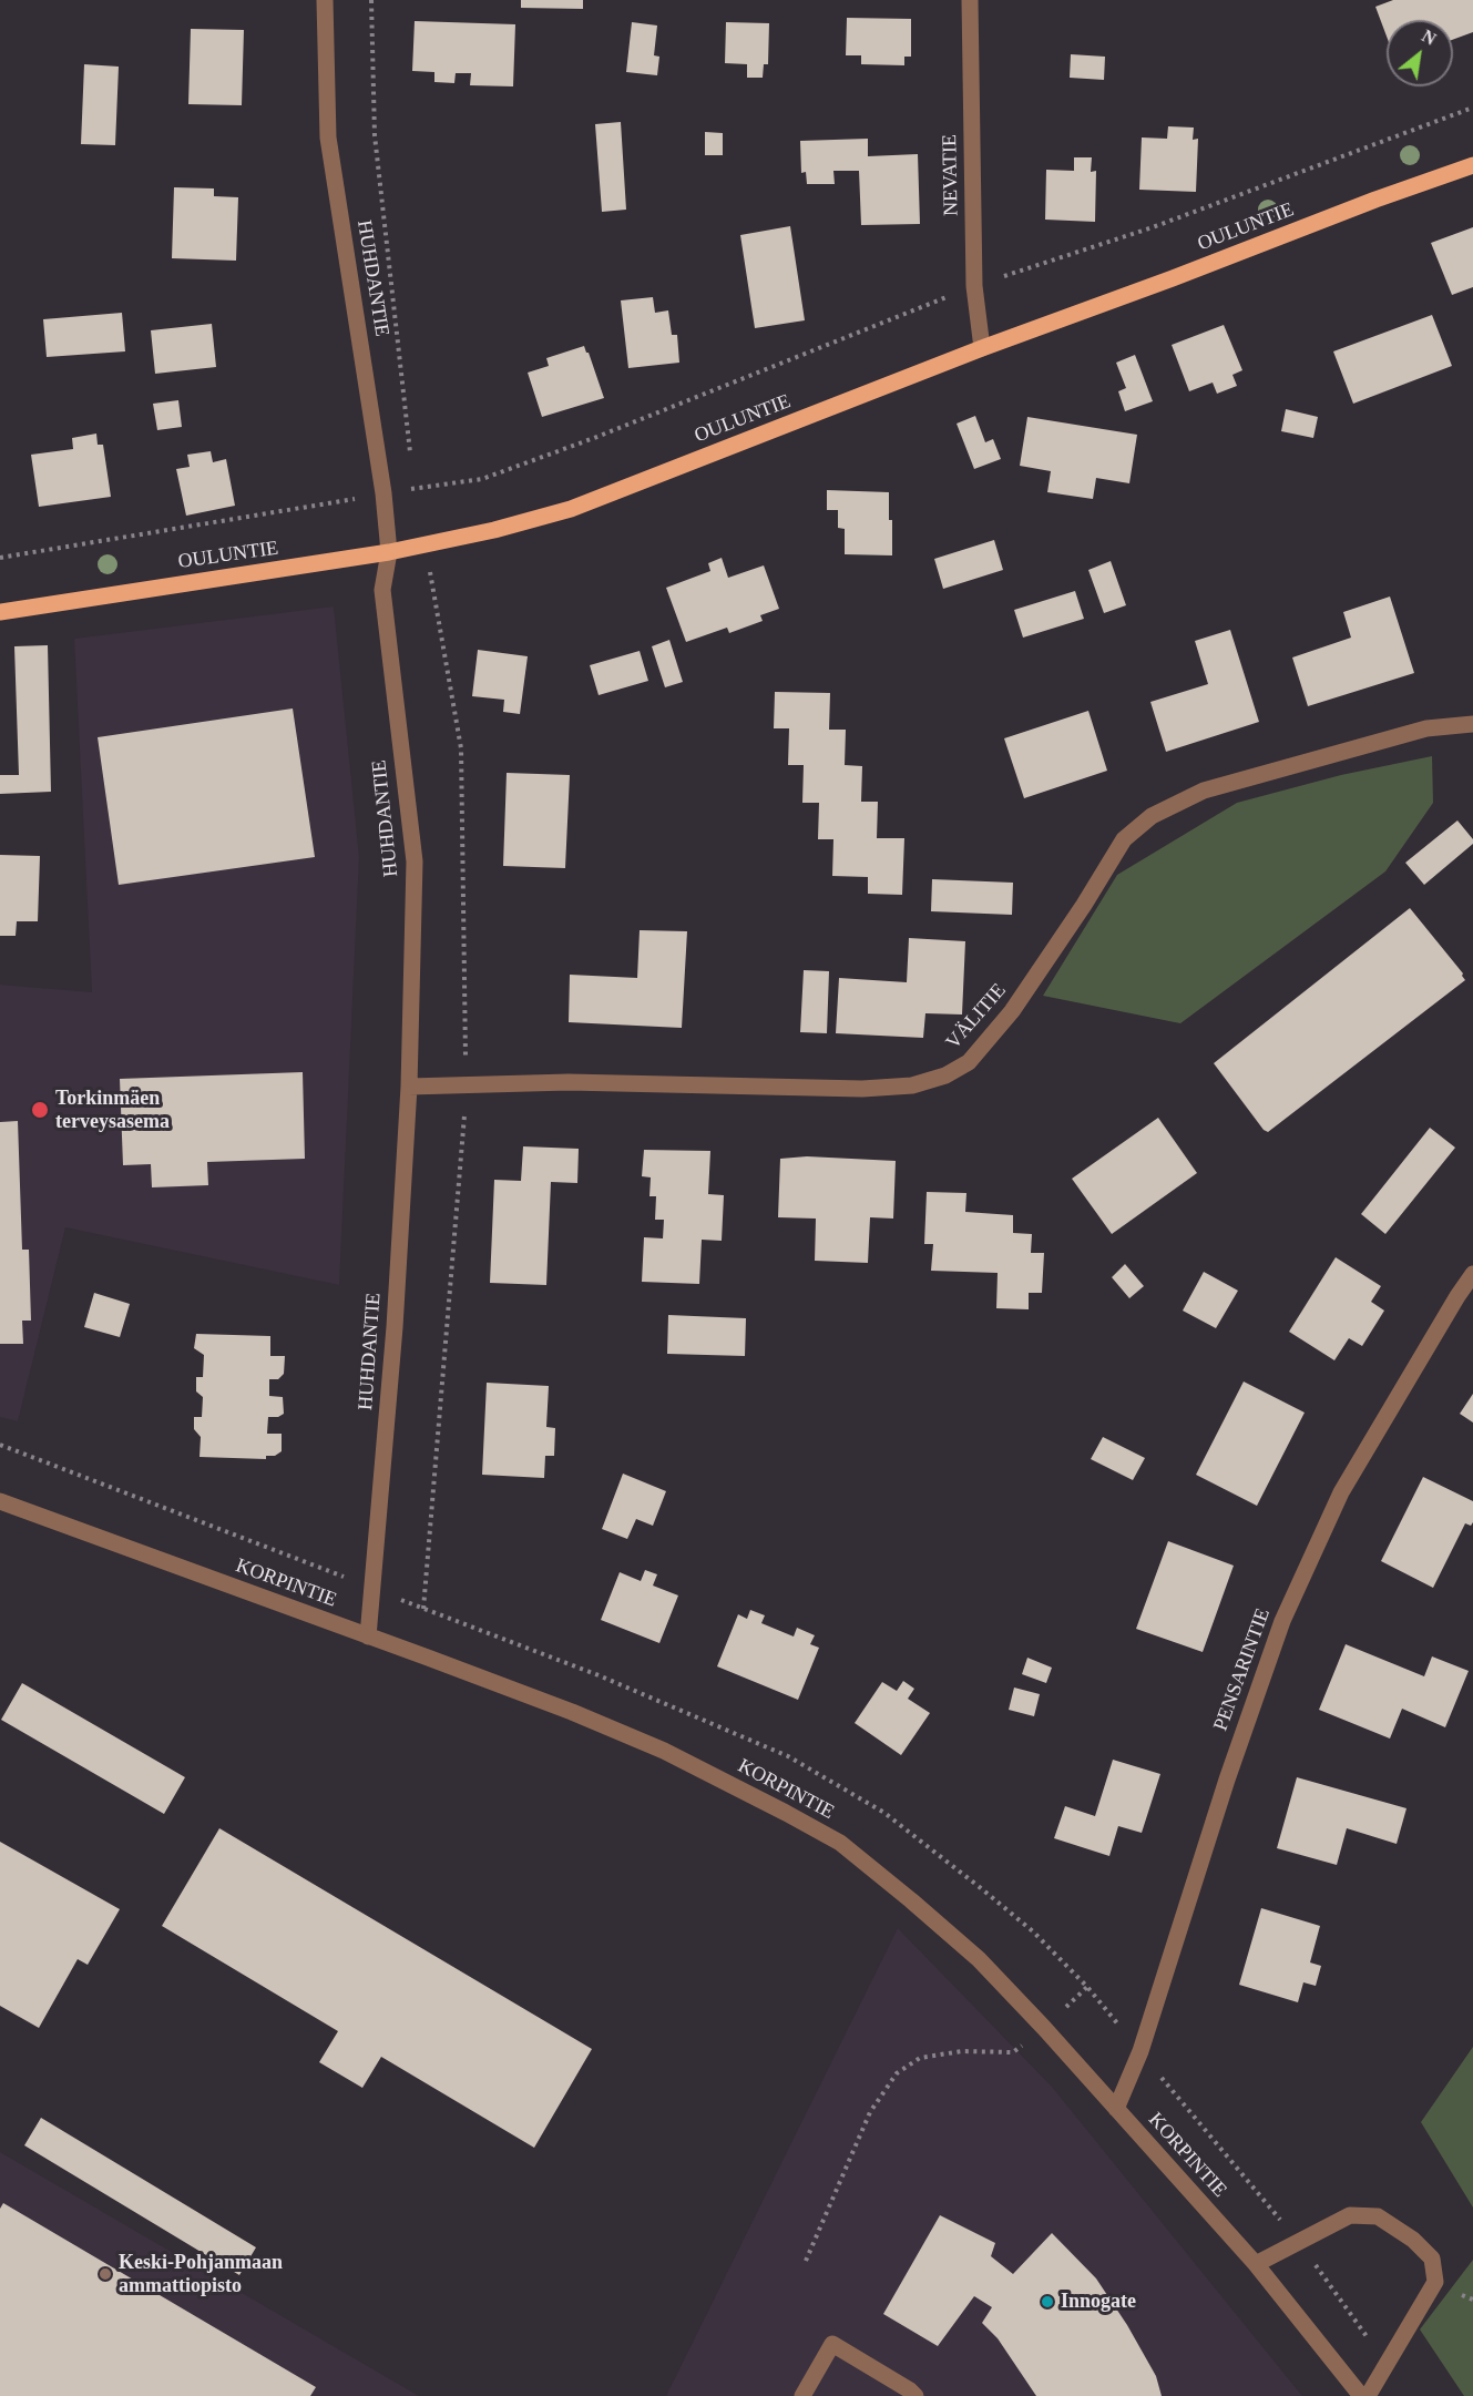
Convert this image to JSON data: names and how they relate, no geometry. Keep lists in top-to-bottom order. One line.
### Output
{"streets":{"main road":["OULUNTIE"],"street":["NEVATIE","HUHDANTIE","VÄLITIE","KORPINTIE","PENSARINTIE"]},"crossings":[["NEVATIE","OULUNTIE"],["OULUNTIE","HUHDANTIE"],["HUHDANTIE","VÄLITIE"],["HUHDANTIE","KORPINTIE"],["KORPINTIE","PENSARINTIE"]],"places":["Torkinmäen terveysasema","Keski-Pohjanmaan ammattiopisto","Innogate"],"north":"top right"}
